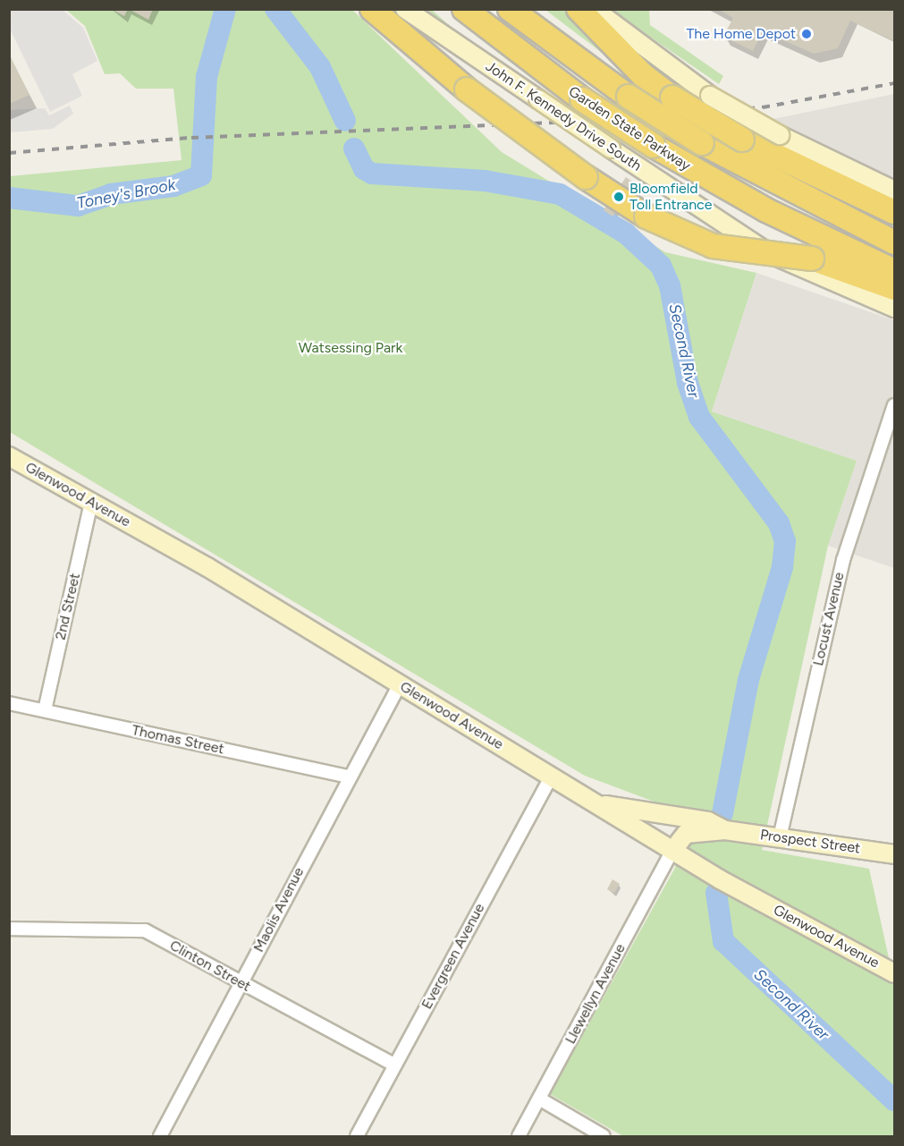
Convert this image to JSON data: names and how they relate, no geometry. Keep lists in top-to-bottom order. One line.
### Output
{"streets":{"highway":["Garden State Parkway"],"street":["John F. Kennedy Drive South","Glenwood Avenue","2nd Street","Locust Avenue","Thomas Street","Prospect Street","Maolis Avenue","Evergreen Avenue","Clinton Street","Llewellyn Avenue"]},"crossings":[["Glenwood Avenue","2nd Street"],["Glenwood Avenue","Prospect Street"],["Glenwood Avenue","Maolis Avenue"],["Glenwood Avenue","Evergreen Avenue"],["Glenwood Avenue","Llewellyn Avenue"],["2nd Street","Thomas Street"],["Locust Avenue","Prospect Street"],["Thomas Street","Maolis Avenue"],["Prospect Street","Llewellyn Avenue"],["Maolis Avenue","Clinton Street"],["Evergreen Avenue","Clinton Street"]],"water":["Toney's Brook","Second River"],"parks":["Watsessing Park"],"places":["The Home Depot","Bloomfield Toll Entrance"]}
